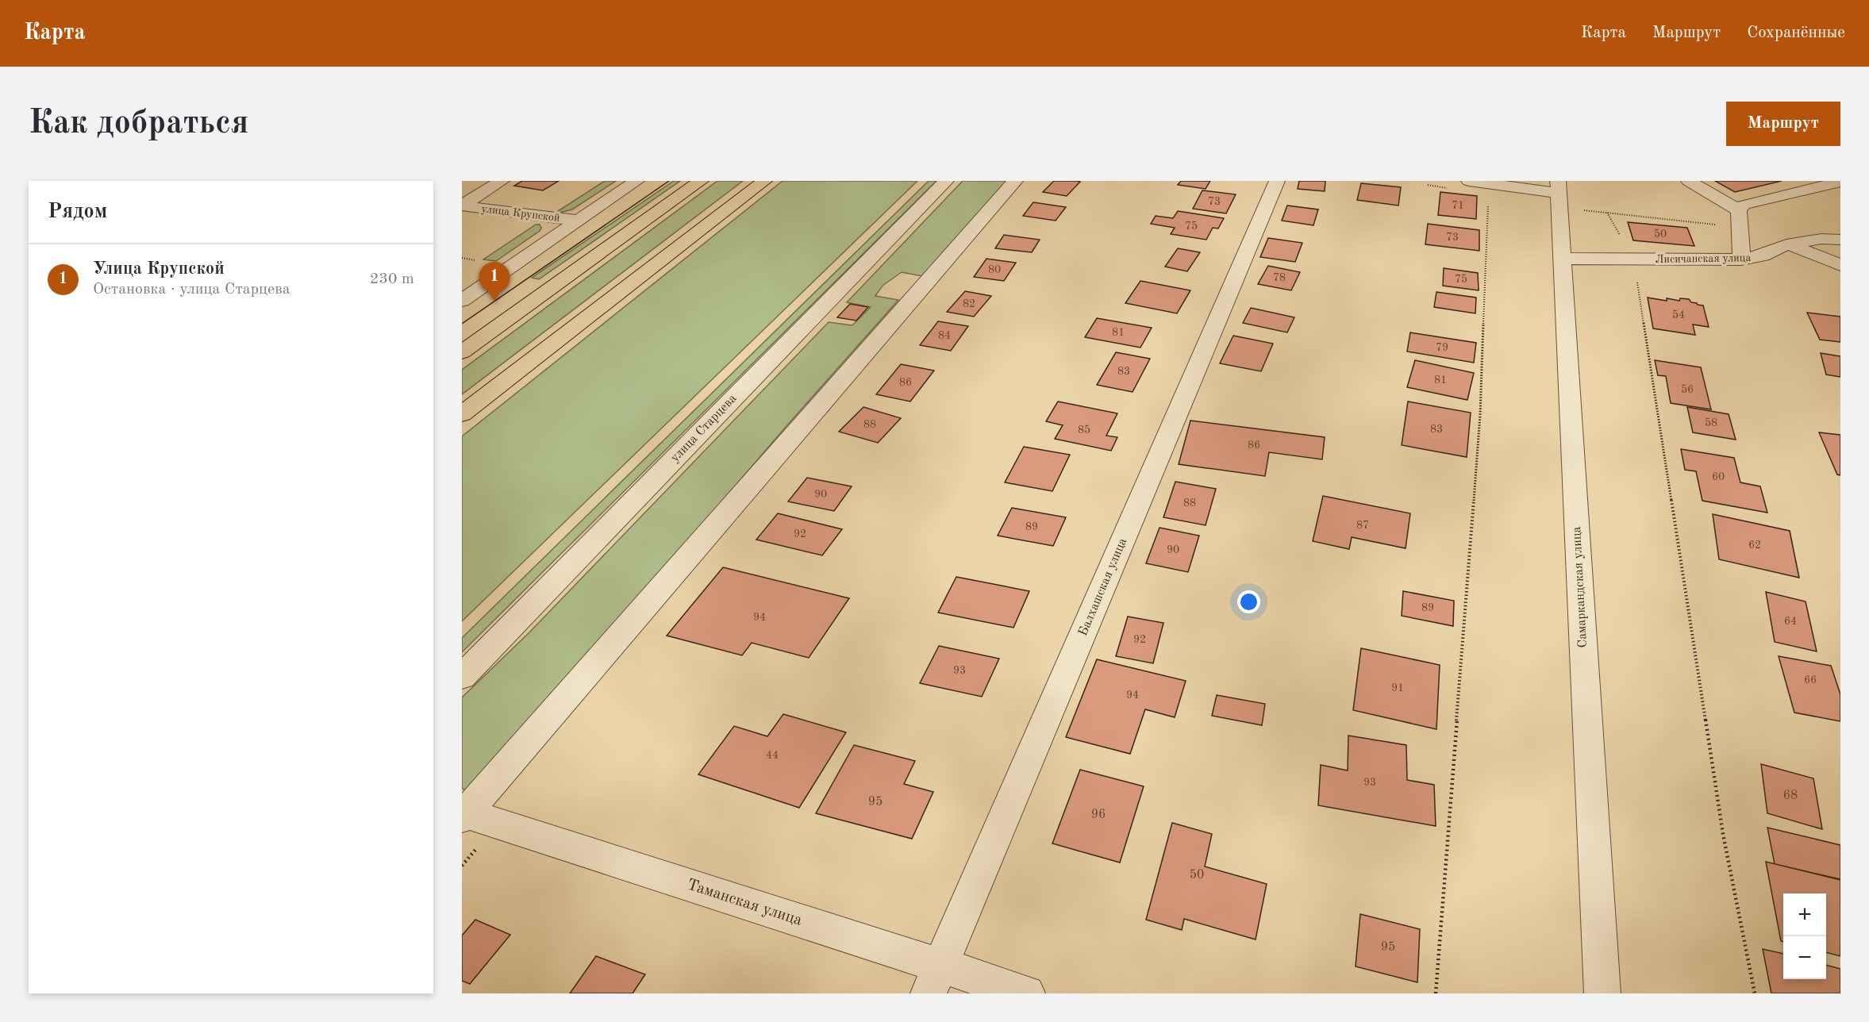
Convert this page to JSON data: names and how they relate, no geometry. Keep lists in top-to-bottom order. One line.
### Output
{"streets":{"street":["улица Крупской","Лисичанская улица","улица Старцева","Балхашская улица","Самаркандская улица","Таманская улица"]},"crossings":[["Лисичанская улица","Самаркандская улица"],["Балхашская улица","Таманская улица"]],"house_numbers":["73","71","75","50","73","80","78","75","82","54","81","84","79","83","81","86","56","58","88","83","85","86","60","90","88","87","89","92","62","90","89","94","64","92","93","66","91","94","44","93","68","95","96","50","95"],"page":{"header":"Карта","nav":["Карта","Маршрут","Сохранённые"],"buttons":"Маршрут","title":"Как добраться","heading":"Рядом","list":[{"mark":"1","name":"Улица Крупской","note":"Остановка · улица Старцева","value":"230 m"}],"pins":"1","map_buttons":["+","−"]}}
